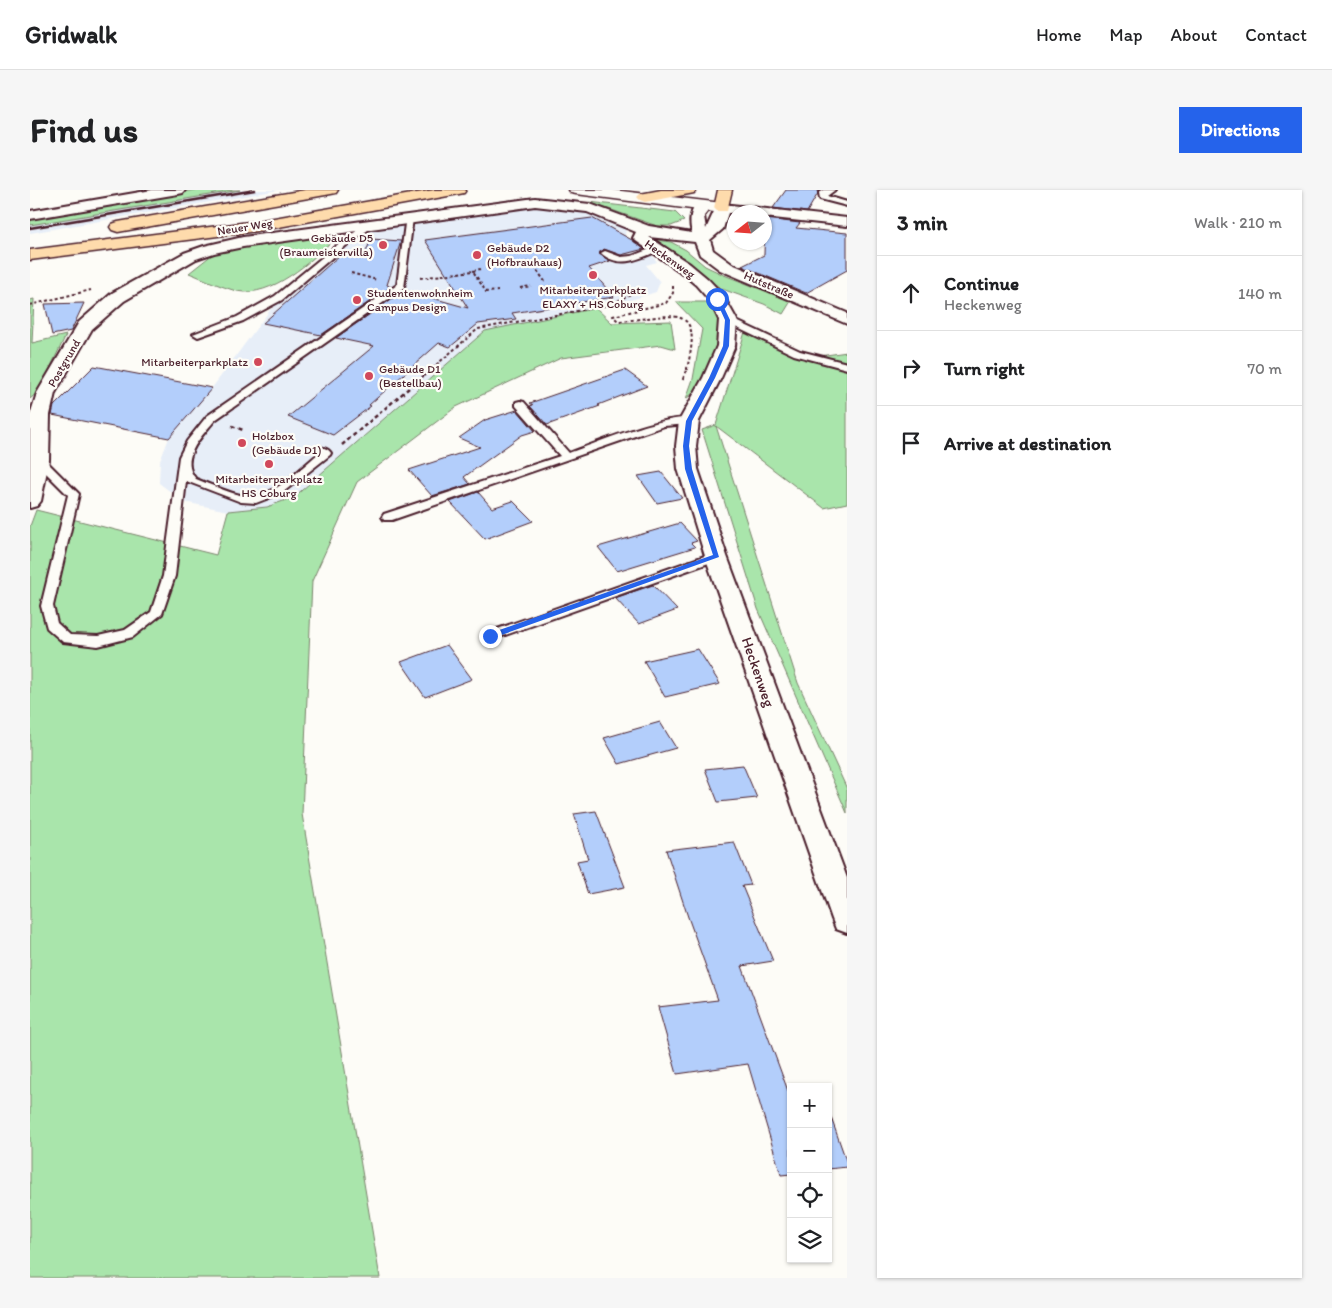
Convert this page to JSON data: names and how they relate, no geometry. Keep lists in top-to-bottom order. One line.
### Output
{"streets":{"highway":["Neuer Weg"],"street":["Heckenweg","Hutstraße","Postgrund"]},"crossings":[["Heckenweg","Postgrund"],["Hutstraße","Postgrund"]],"places":["Gebäude D5 (Braumeistervilla)","Gebäude D2 (Hofbrauhaus)","Mitarbeiterparkplatz ELAXY + HS Coburg","Studentenwohnheim Campus Design","Mitarbeiterparkplatz","Gebäude D1 (Bestellbau)","Holzbox (Gebäude D1)","Mitarbeiterparkplatz HS Coburg"],"north":"left","page":{"header":"Gridwalk","nav":["Home","Map","About","Contact"],"buttons":"Directions","title":"Find us","heading":["3 min","Walk · 210 m"],"list":[["Continue","Heckenweg","140 m"],["Turn right","70 m"],"Arrive at destination"],"map_buttons":["+","−"]}}
